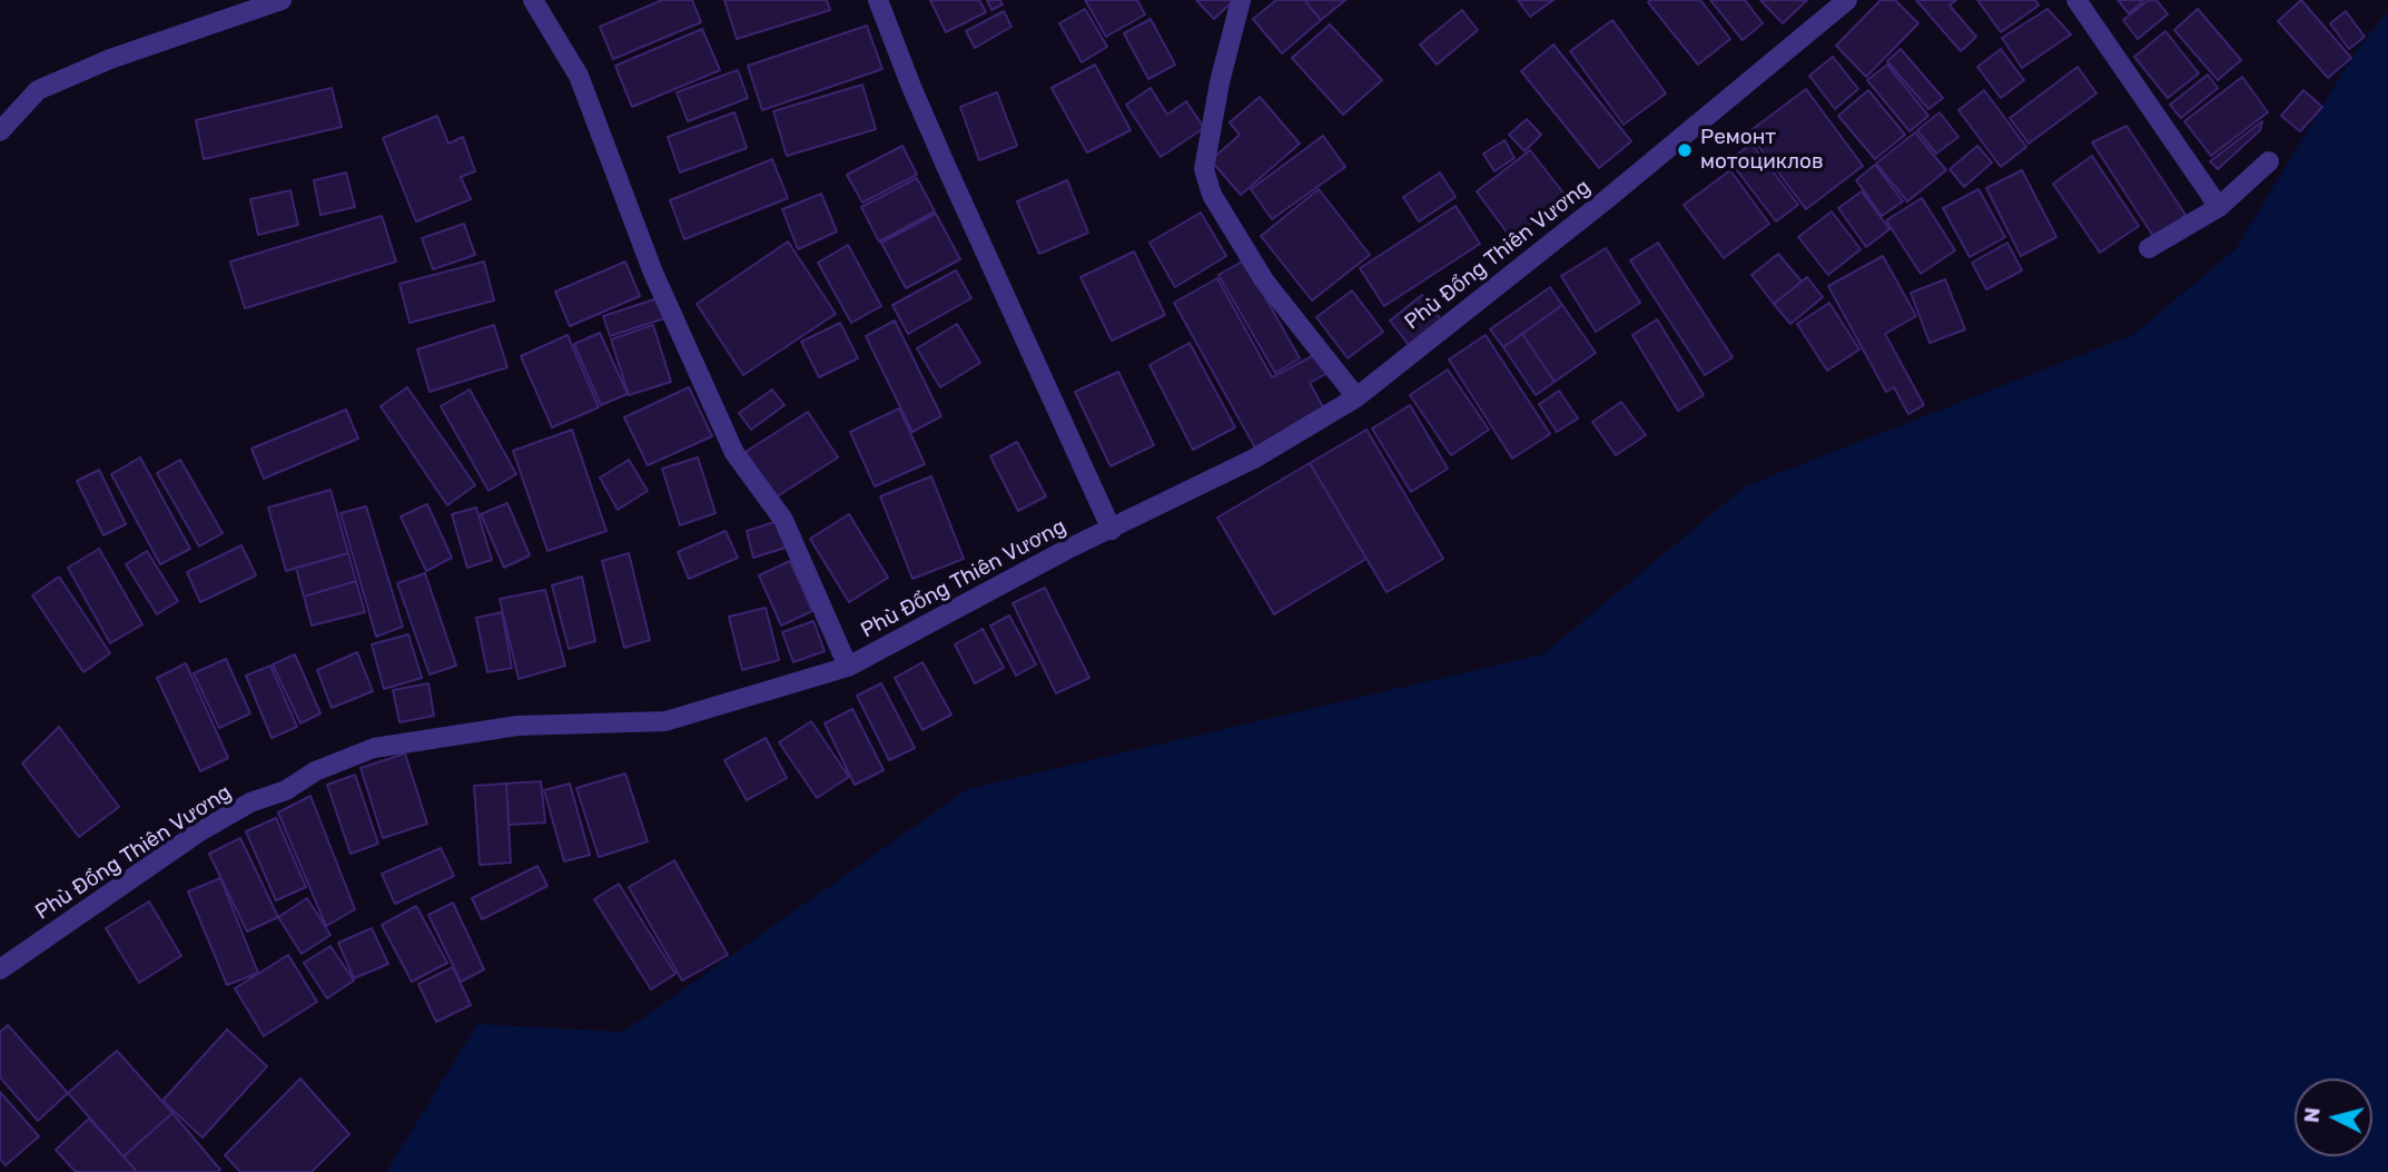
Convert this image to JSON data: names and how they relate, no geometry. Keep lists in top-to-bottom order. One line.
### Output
{"streets":{"street":["Phù Đổng Thiên Vương"]},"places":["Ремонт мотоциклов"],"north":"left"}
